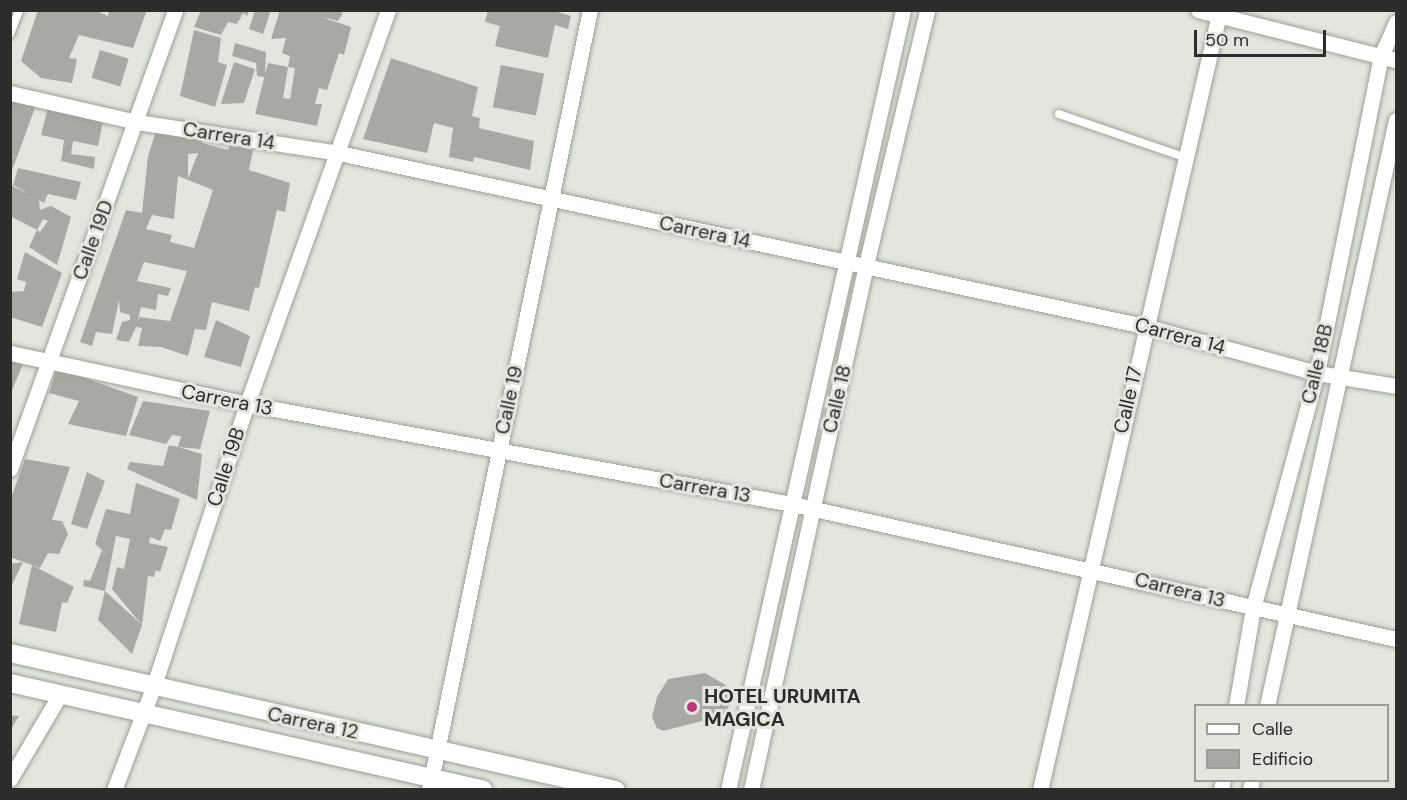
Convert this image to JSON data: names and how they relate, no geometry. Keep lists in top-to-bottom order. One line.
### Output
{"streets":{"street":["Carrera 14","Calle 19D","Calle 18B","Calle 18","Carrera 13","Calle 19","Calle 17","Calle 19B","Carrera 12"]},"crossings":[["Carrera 14","Calle 19D"],["Carrera 14","Calle 18B"],["Carrera 14","Calle 18"],["Carrera 14","Calle 19"],["Carrera 14","Calle 17"],["Carrera 14","Calle 19B"],["Calle 19D","Carrera 13"],["Calle 18B","Carrera 13"],["Calle 18","Carrera 13"],["Carrera 13","Calle 19"],["Carrera 13","Calle 17"],["Carrera 13","Calle 19B"],["Calle 19","Carrera 12"],["Calle 19B","Carrera 12"]],"places":["HOTEL URUMITA MAGICA"],"legend":["Calle","Edificio"],"scale_bar":"50 m"}
